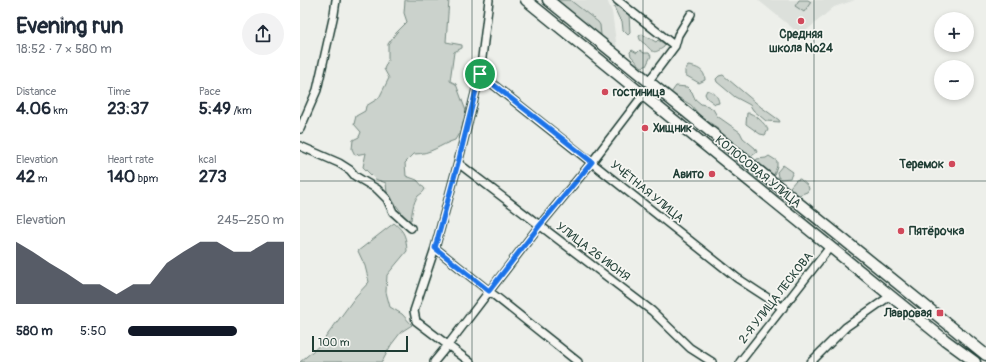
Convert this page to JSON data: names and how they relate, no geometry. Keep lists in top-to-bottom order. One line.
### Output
{"streets":{"highway":["КОЛОСОВАЯ УЛИЦА"],"street":["УЧЁТНАЯ УЛИЦА","УЛИЦА 26 ИЮНЯ","2-Я УЛИЦА ЛЕСКОВА"]},"crossings":[["КОЛОСОВАЯ УЛИЦА","2-Я УЛИЦА ЛЕСКОВА"],["УЧЁТНАЯ УЛИЦА","2-Я УЛИЦА ЛЕСКОВА"]],"places":{"other":["Средняя школа №24","гостиница","Хищник","Теремок","Авито","Пятёрочка"],"transit":["Лавровая"]},"scale_bar":"100 m","page":{"heading":["Evening run","18:52 · 7 × 580 m"],"map_buttons":["+","−"],"stats":[["Distance","4.06 km"],["Time","23:37"],["Pace","5:49 /km"],["Elevation","42 m"],["Heart rate","140 bpm"],["kcal","273"]],"chart":["Elevation","245–250 m"],"list":[{"name":"580 m","note":"5:50"}],"scale":"100 m"}}
